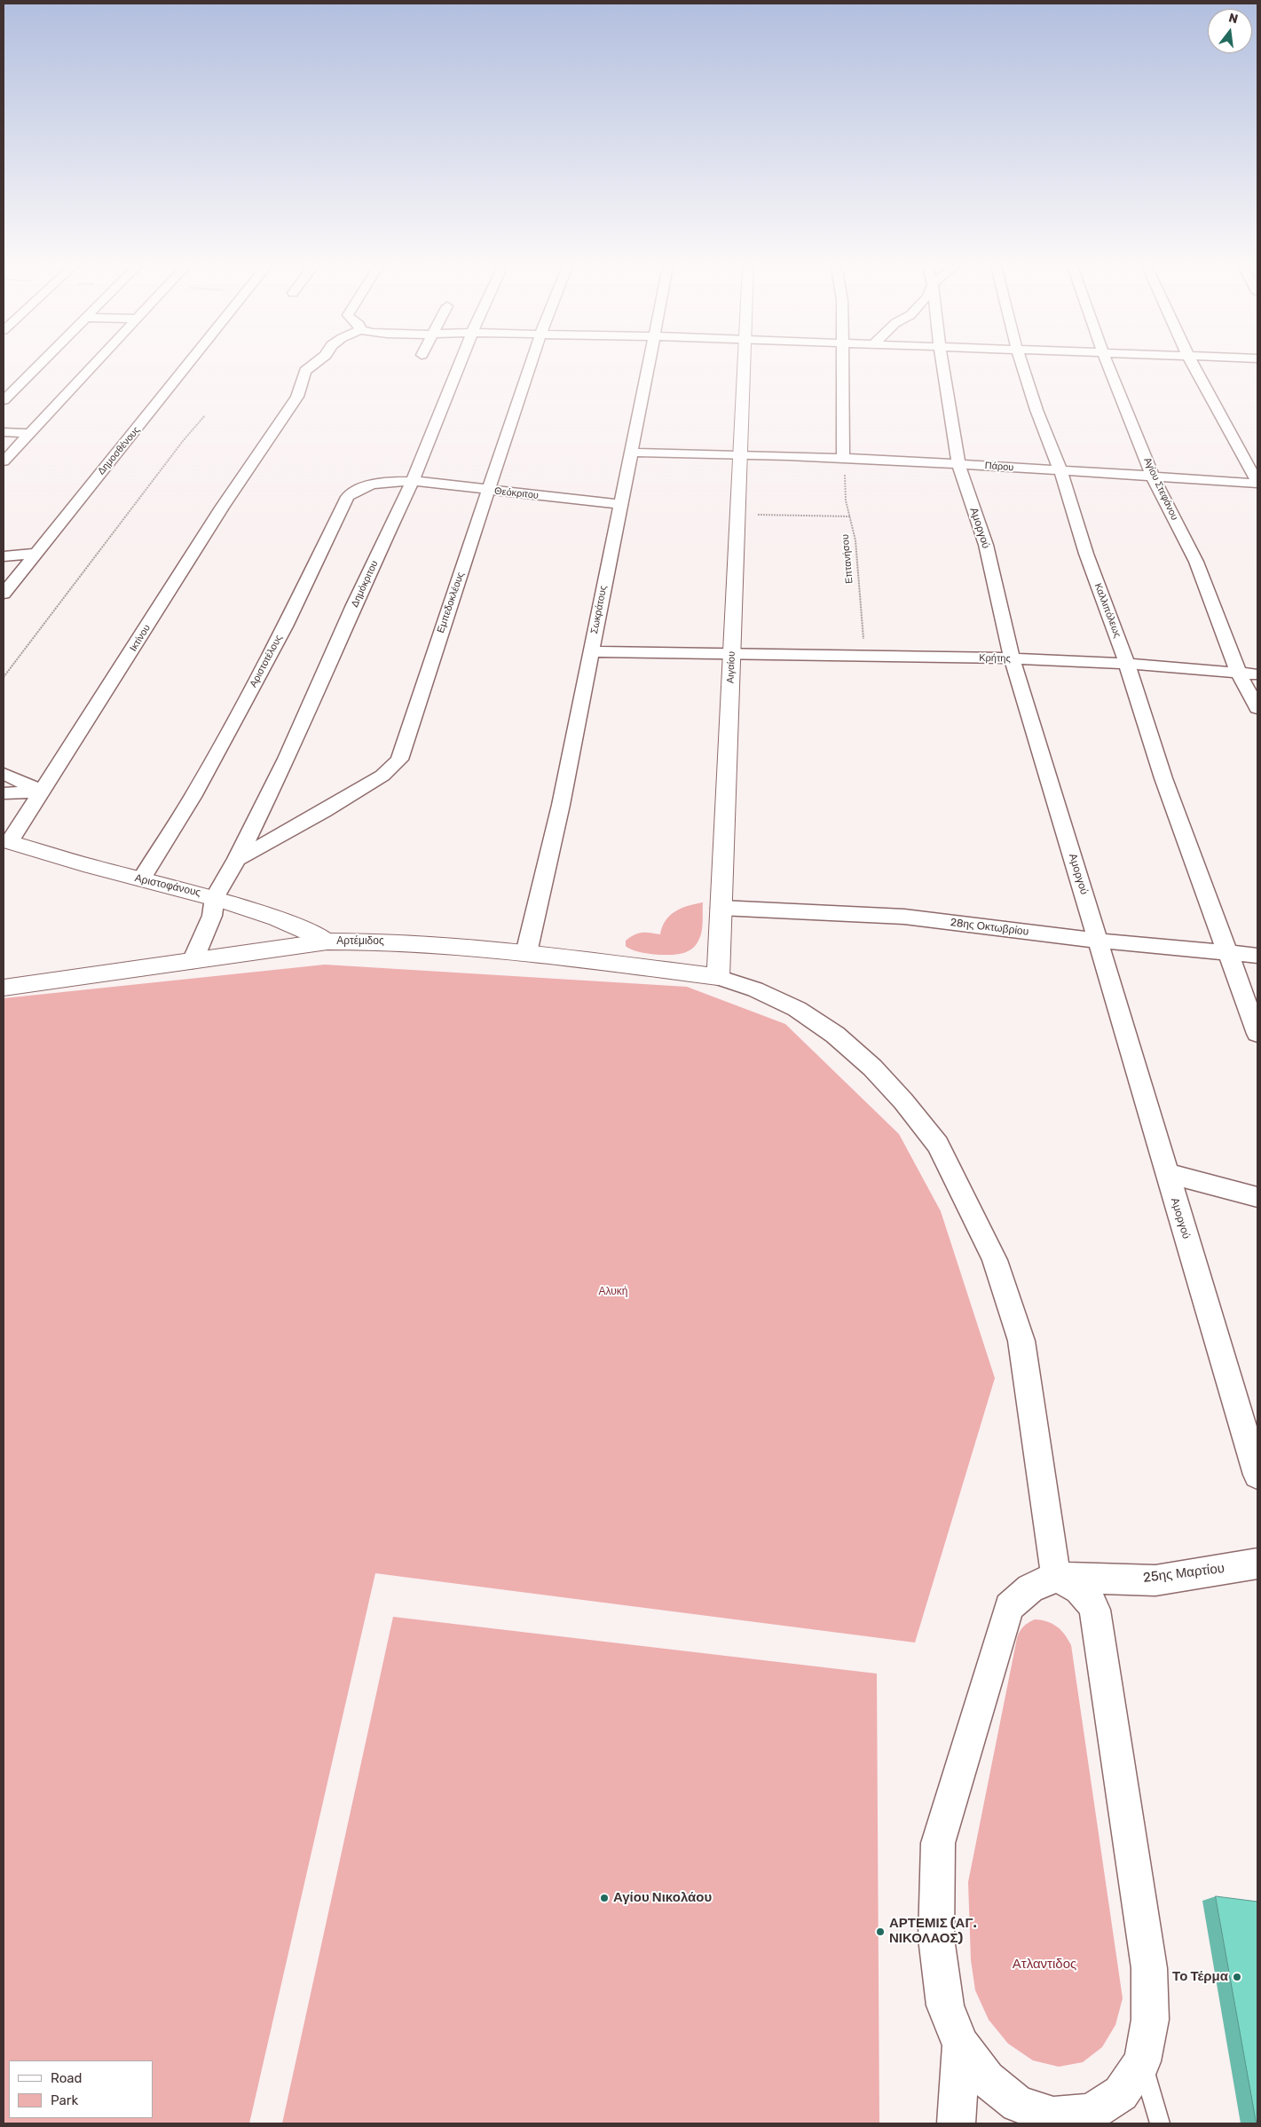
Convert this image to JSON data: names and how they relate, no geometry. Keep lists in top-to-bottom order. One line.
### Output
{"streets":{"main road":["Αιγαίου","Αριστοφάνους","Αρτέμιδος"],"street":["Δημοσθένους","Πάρου","Αγίου Στεφάνου","Θεόκριτου","Αμοργού","Δημόκριτου","Εμπεδοκλέους","Σωκράτους","Καλλιπόλεως","Ικτίνου","Κρήτης","Αριστοτέλους","28ης Οκτωβρίου","25ης Μαρτίου"],"path":["Επτανήσου"]},"crossings":[["Πάρου","Αγίου Στεφάνου"],["Πάρου","Αμοργού"],["Πάρου","Επτανήσου"],["Πάρου","Σωκράτους"],["Πάρου","Καλλιπόλεως"],["Πάρου","Αιγαίου"],["Αγίου Στεφάνου","Κρήτης"],["Θεόκριτου","Δημόκριτου"],["Θεόκριτου","Εμπεδοκλέους"],["Θεόκριτου","Σωκράτους"],["Θεόκριτου","Αριστοτέλους"],["Αμοργού","Κρήτης"],["Αμοργού","28ης Οκτωβρίου"],["Επτανήσου","Κρήτης"],["Δημόκριτου","Εμπεδοκλέους"],["Δημόκριτου","Αριστοτέλους"],["Δημόκριτου","Αριστοφάνους"],["Σωκράτους","Κρήτης"],["Σωκράτους","Αρτέμιδος"],["Καλλιπόλεως","Κρήτης"],["Καλλιπόλεως","28ης Οκτωβρίου"],["Ικτίνου","Αριστοφάνους"],["Κρήτης","Αιγαίου"],["Αριστοτέλους","Αριστοφάνους"],["Αιγαίου","28ης Οκτωβρίου"],["Αιγαίου","Αρτέμιδος"],["Αριστοφάνους","Αρτέμιδος"]],"parks":["Αλυκή","Ατλαντιδος"],"places":["Αγίου Νικολάου","ΑΡΤΕΜΙΣ (ΑΓ. ΝΙΚΟΛΑΟΣ)","Το Τέρμα"],"legend":["Road","Park"],"north":"top"}
